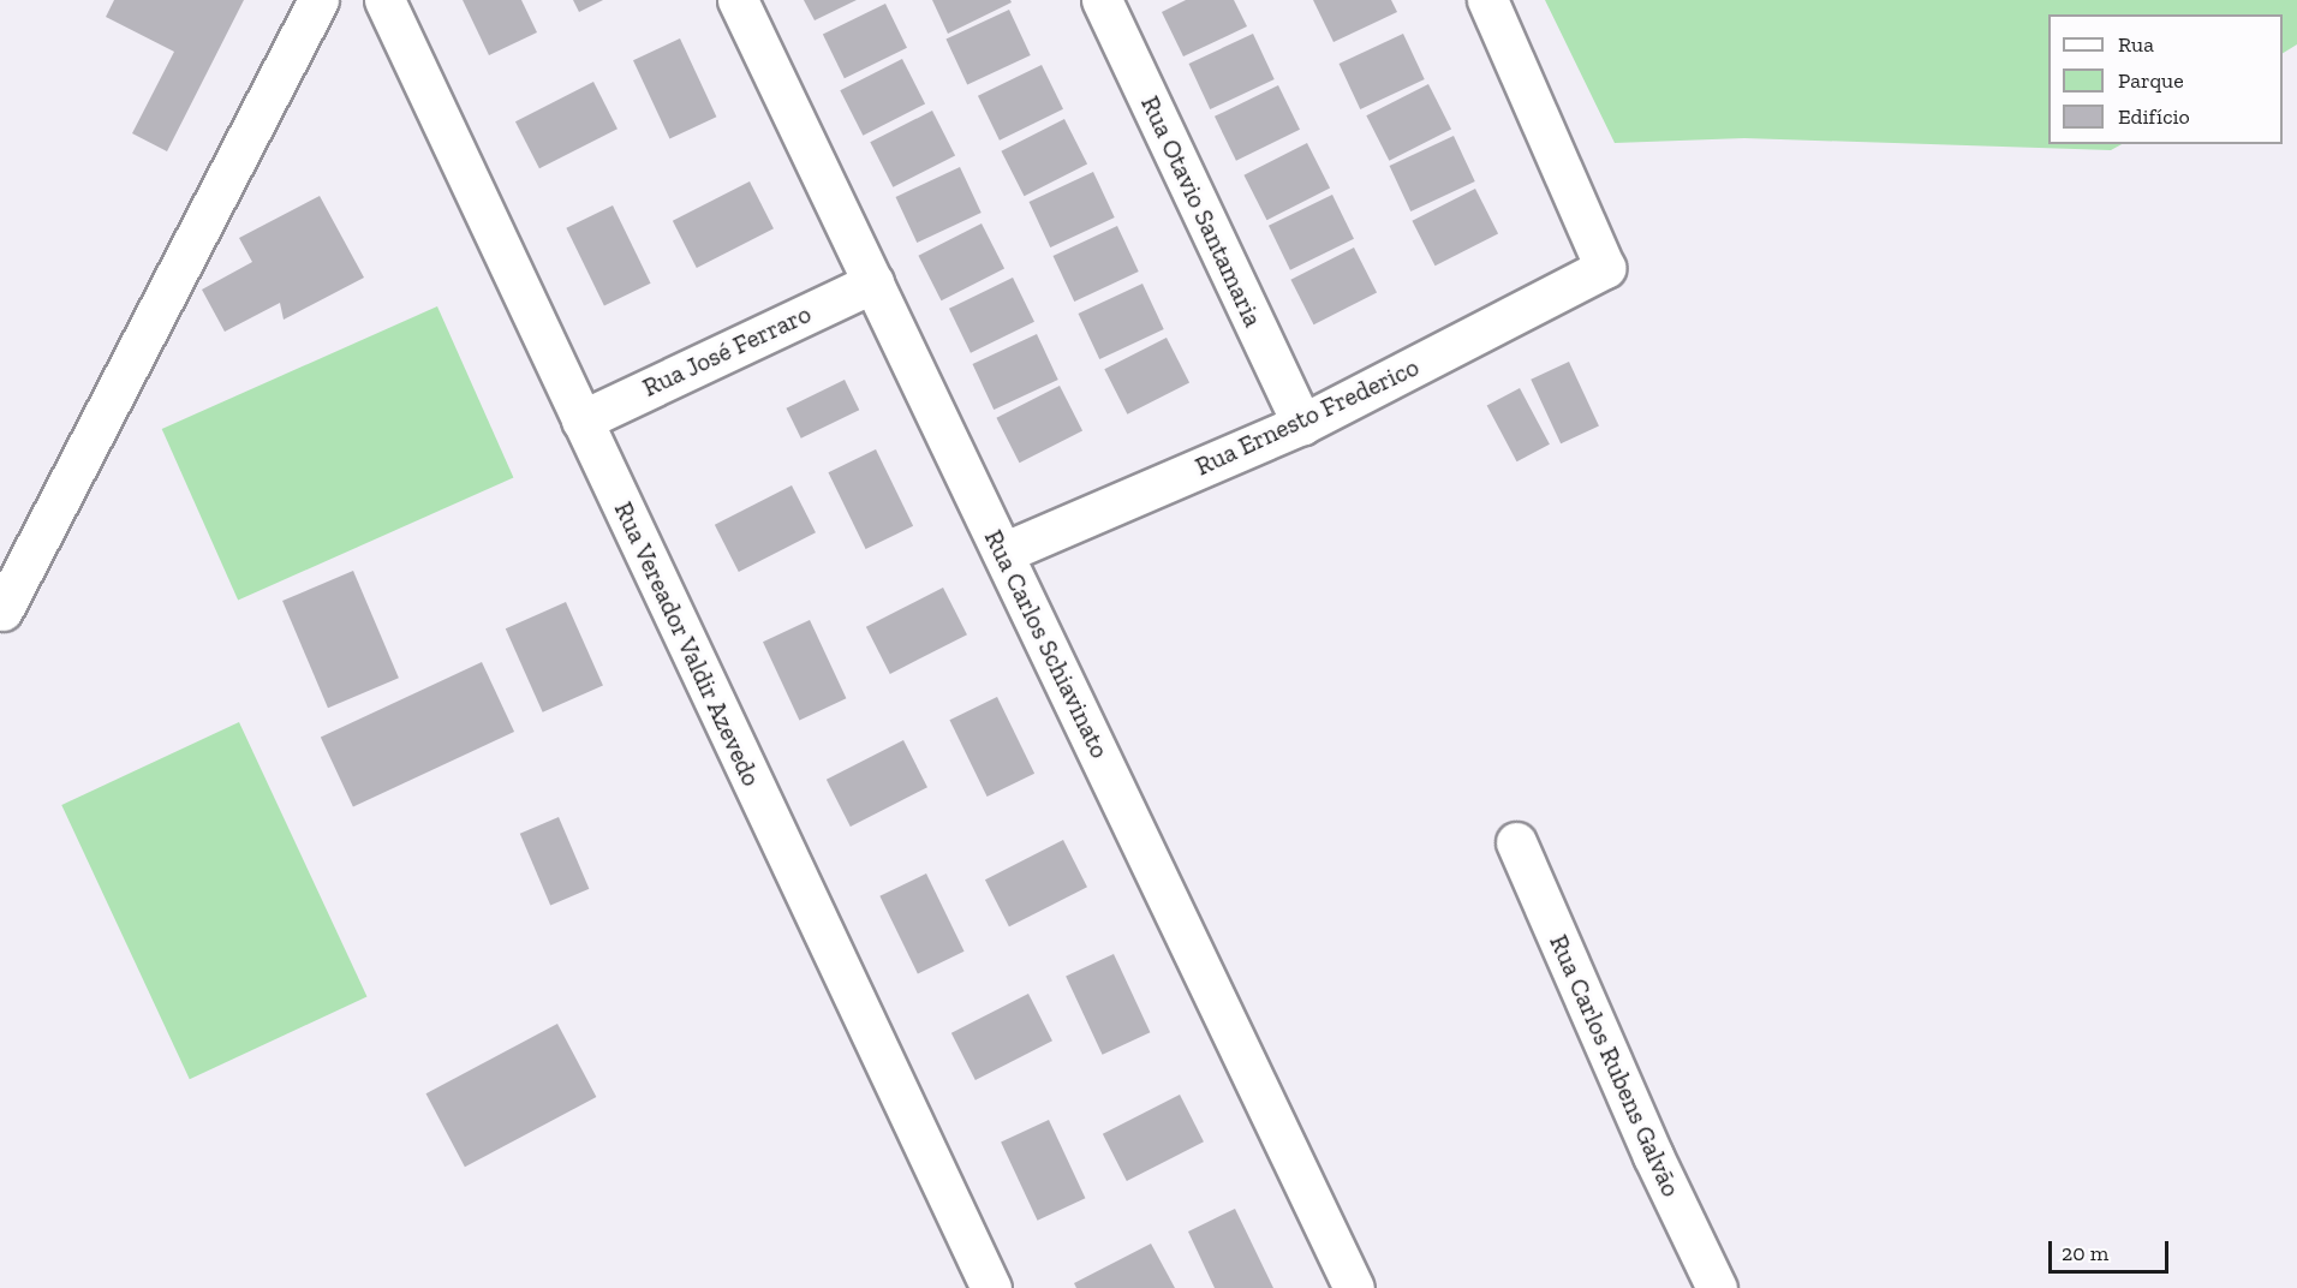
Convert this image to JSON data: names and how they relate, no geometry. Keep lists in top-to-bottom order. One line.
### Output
{"streets":{"street":["Rua Otavio Santamaria","Rua José Ferraro","Rua Ernesto Frederico","Rua Vereador Valdir Azevedo","Rua Carlos Schiavinato","Rua Carlos Rubens Galvão"]},"crossings":[["Rua Otavio Santamaria","Rua Ernesto Frederico"],["Rua José Ferraro","Rua Vereador Valdir Azevedo"],["Rua José Ferraro","Rua Carlos Schiavinato"],["Rua Ernesto Frederico","Rua Carlos Schiavinato"]],"legend":["Rua","Parque","Edifício"],"scale_bar":"20 m"}
